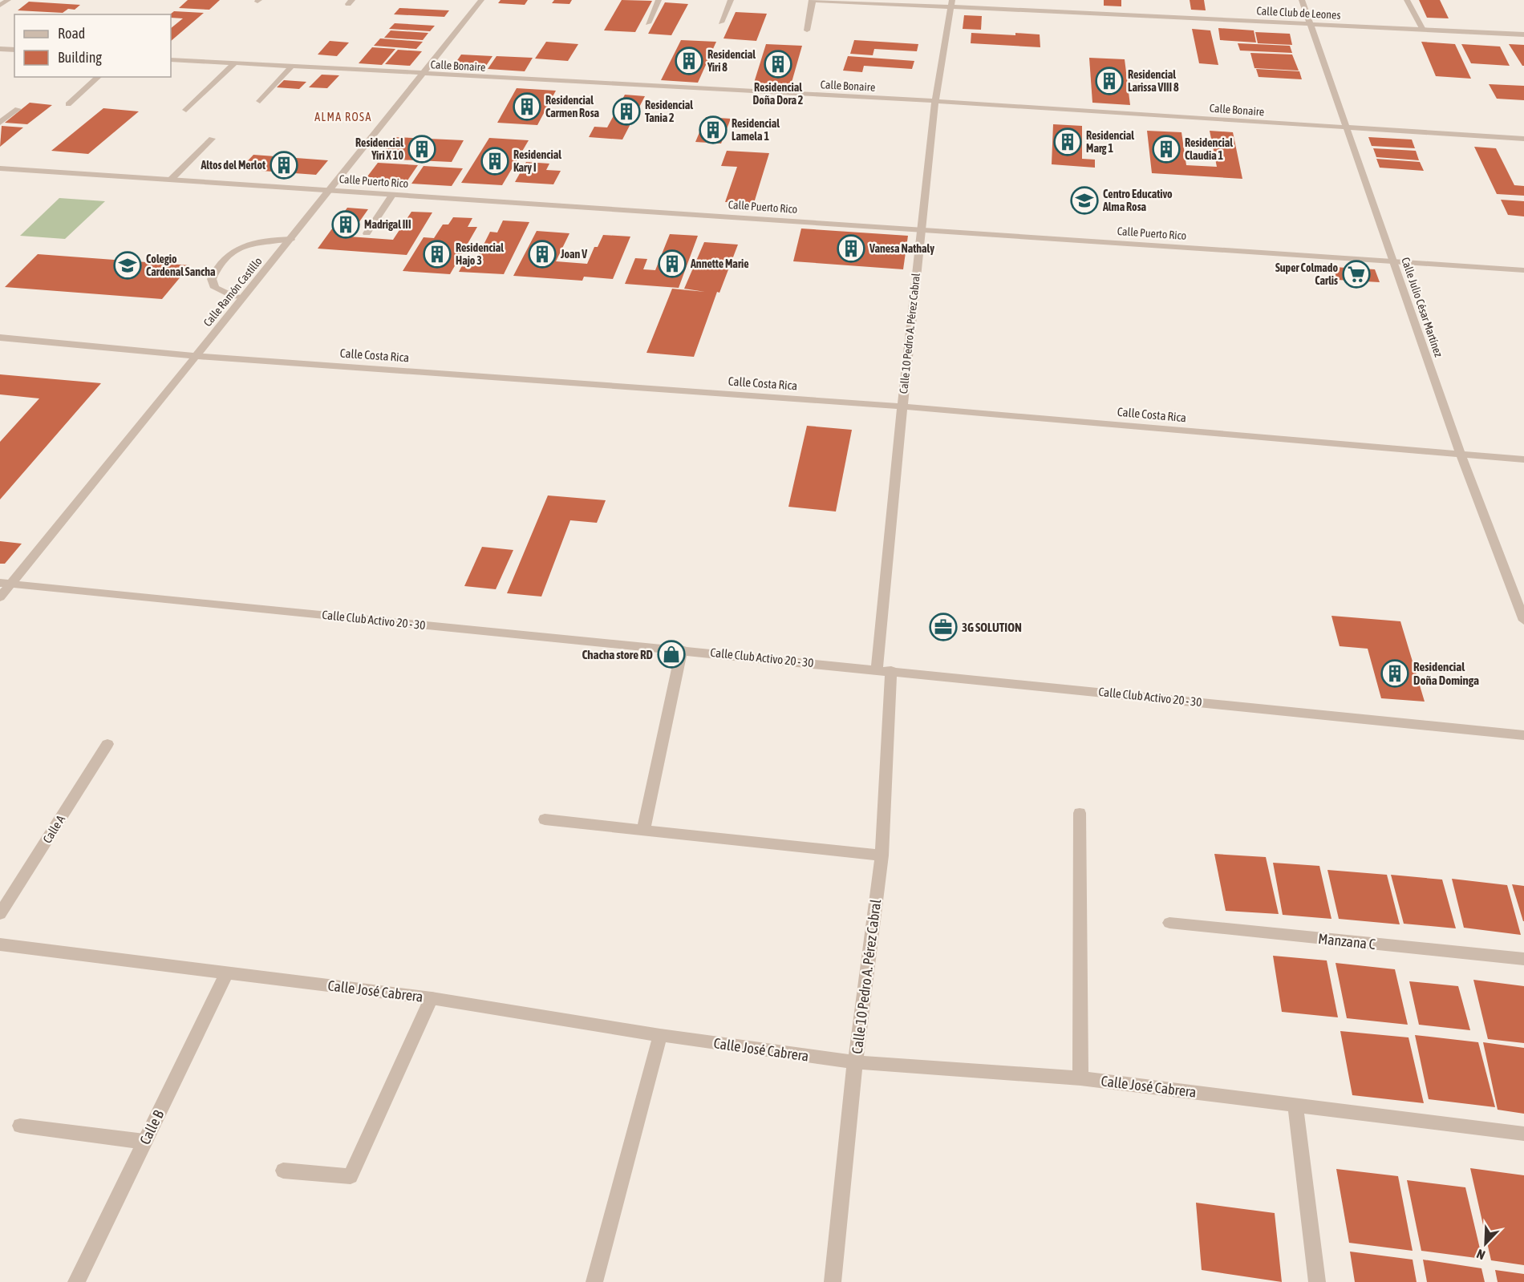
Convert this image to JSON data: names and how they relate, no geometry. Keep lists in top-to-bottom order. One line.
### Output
{"streets":{"street":["Calle Club de Leones","Calle Bonaire","Calle Puerto Rico","Calle Ramón Castillo","Calle Julio César Martínez","Calle 10 Pedro A. Pérez Cabral","Calle Costa Rica","Calle Club Activo 20 - 30","Calle A","Manzana C","Calle José Cabrera","Calle B"]},"crossings":[["Calle Club de Leones","Calle Julio César Martínez"],["Calle Club de Leones","Calle 10 Pedro A. Pérez Cabral"],["Calle Bonaire","Calle Ramón Castillo"],["Calle Bonaire","Calle Julio César Martínez"],["Calle Bonaire","Calle 10 Pedro A. Pérez Cabral"],["Calle Puerto Rico","Calle Ramón Castillo"],["Calle Puerto Rico","Calle Julio César Martínez"],["Calle Puerto Rico","Calle 10 Pedro A. Pérez Cabral"],["Calle Ramón Castillo","Calle Costa Rica"],["Calle Ramón Castillo","Calle Club Activo 20 - 30"],["Calle Julio César Martínez","Calle Costa Rica"],["Calle 10 Pedro A. Pérez Cabral","Calle Costa Rica"],["Calle 10 Pedro A. Pérez Cabral","Calle Club Activo 20 - 30"],["Calle 10 Pedro A. Pérez Cabral","Calle José Cabrera"],["Calle José Cabrera","Calle B"]],"districts":["ALMA ROSA"],"places":{"building":["Residencial Yiri 8","Residencial Doña Dora 2","Residencial Larissa VIII 8","Residencial Carmen Rosa","Residencial Tania 2","Residencial Lamela 1","Residencial Marg 1","Residencial Yiri X 10","Residencial Claudia 1","Residencial Kary I","Altos del Merlot","Madrigal III","Vanesa Nathaly","Residencial Hajo 3","Joan V","Annette Marie","Residencial Doña Dominga"],"school or university":["Centro Educativo Alma Rosa","Colegio Cardenal Sancha"],"supermarket":["Super Colmado Carlis"],"office":["3G SOLUTION"],"shop":["Chacha store RD"]},"legend":["Road","Building"],"north":"bottom left"}
